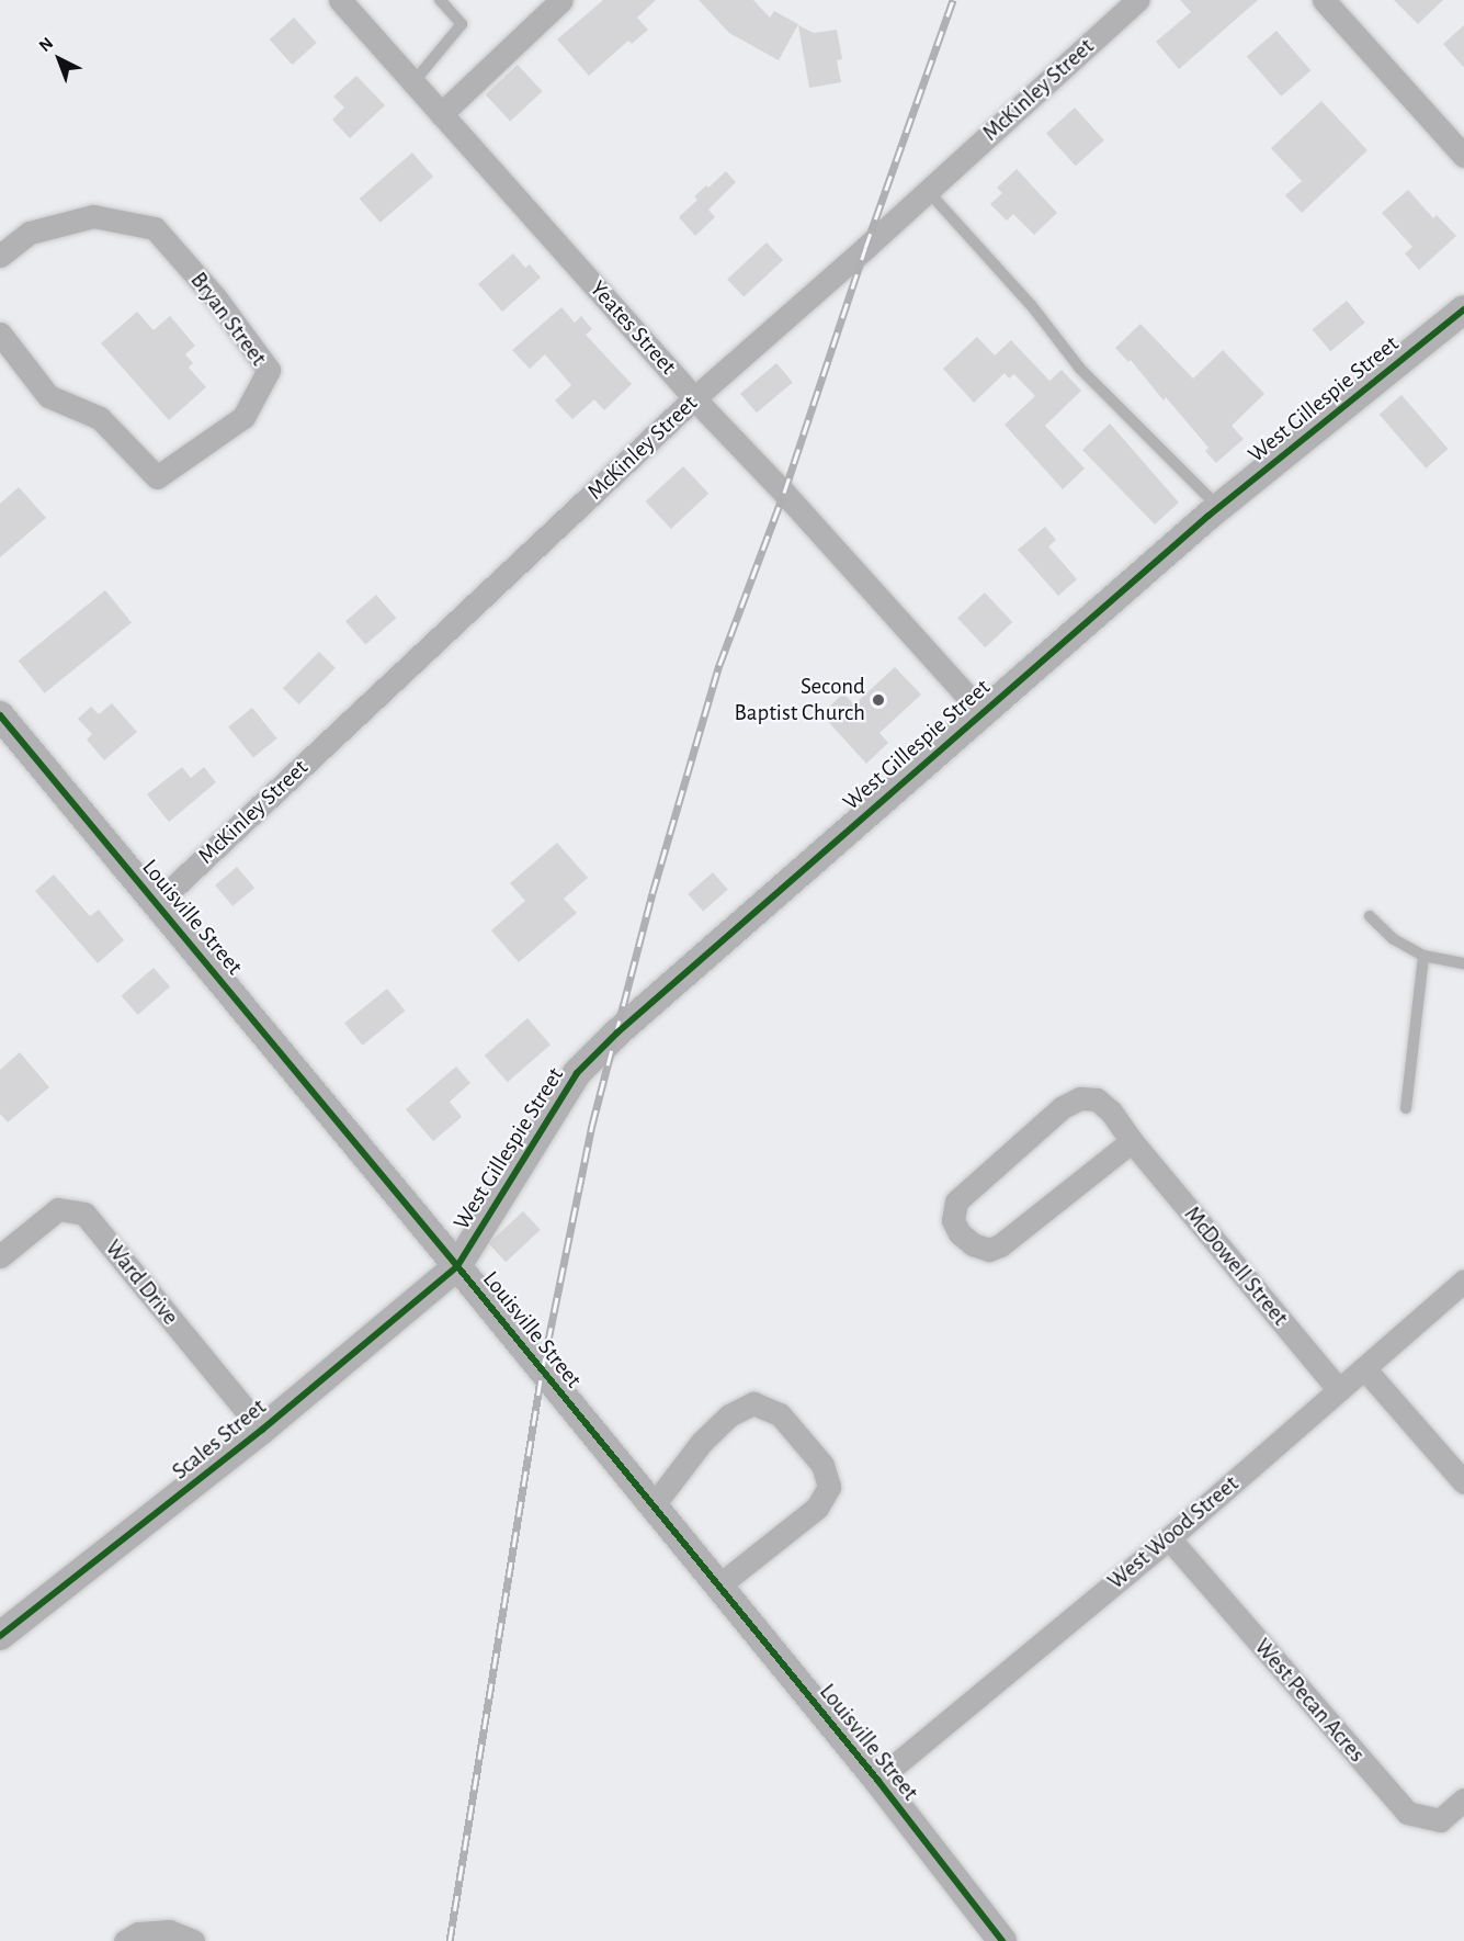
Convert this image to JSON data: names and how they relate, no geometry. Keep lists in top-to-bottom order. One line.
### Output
{"streets":{"street":["McKinley Street","Bryan Street","Yeates Street","West Gillespie Street","Louisville Street","McDowell Street","Ward Drive","Scales Street","West Wood Street","West Pecan Acres"]},"crossings":[["McKinley Street","Yeates Street"],["McKinley Street","Louisville Street"],["Yeates Street","West Gillespie Street"],["West Gillespie Street","Louisville Street"],["West Gillespie Street","Scales Street"],["Louisville Street","Scales Street"],["Louisville Street","West Wood Street"],["McDowell Street","West Wood Street"],["Ward Drive","Scales Street"],["West Wood Street","West Pecan Acres"]],"places":["Second Baptist Church"],"north":"top left"}
